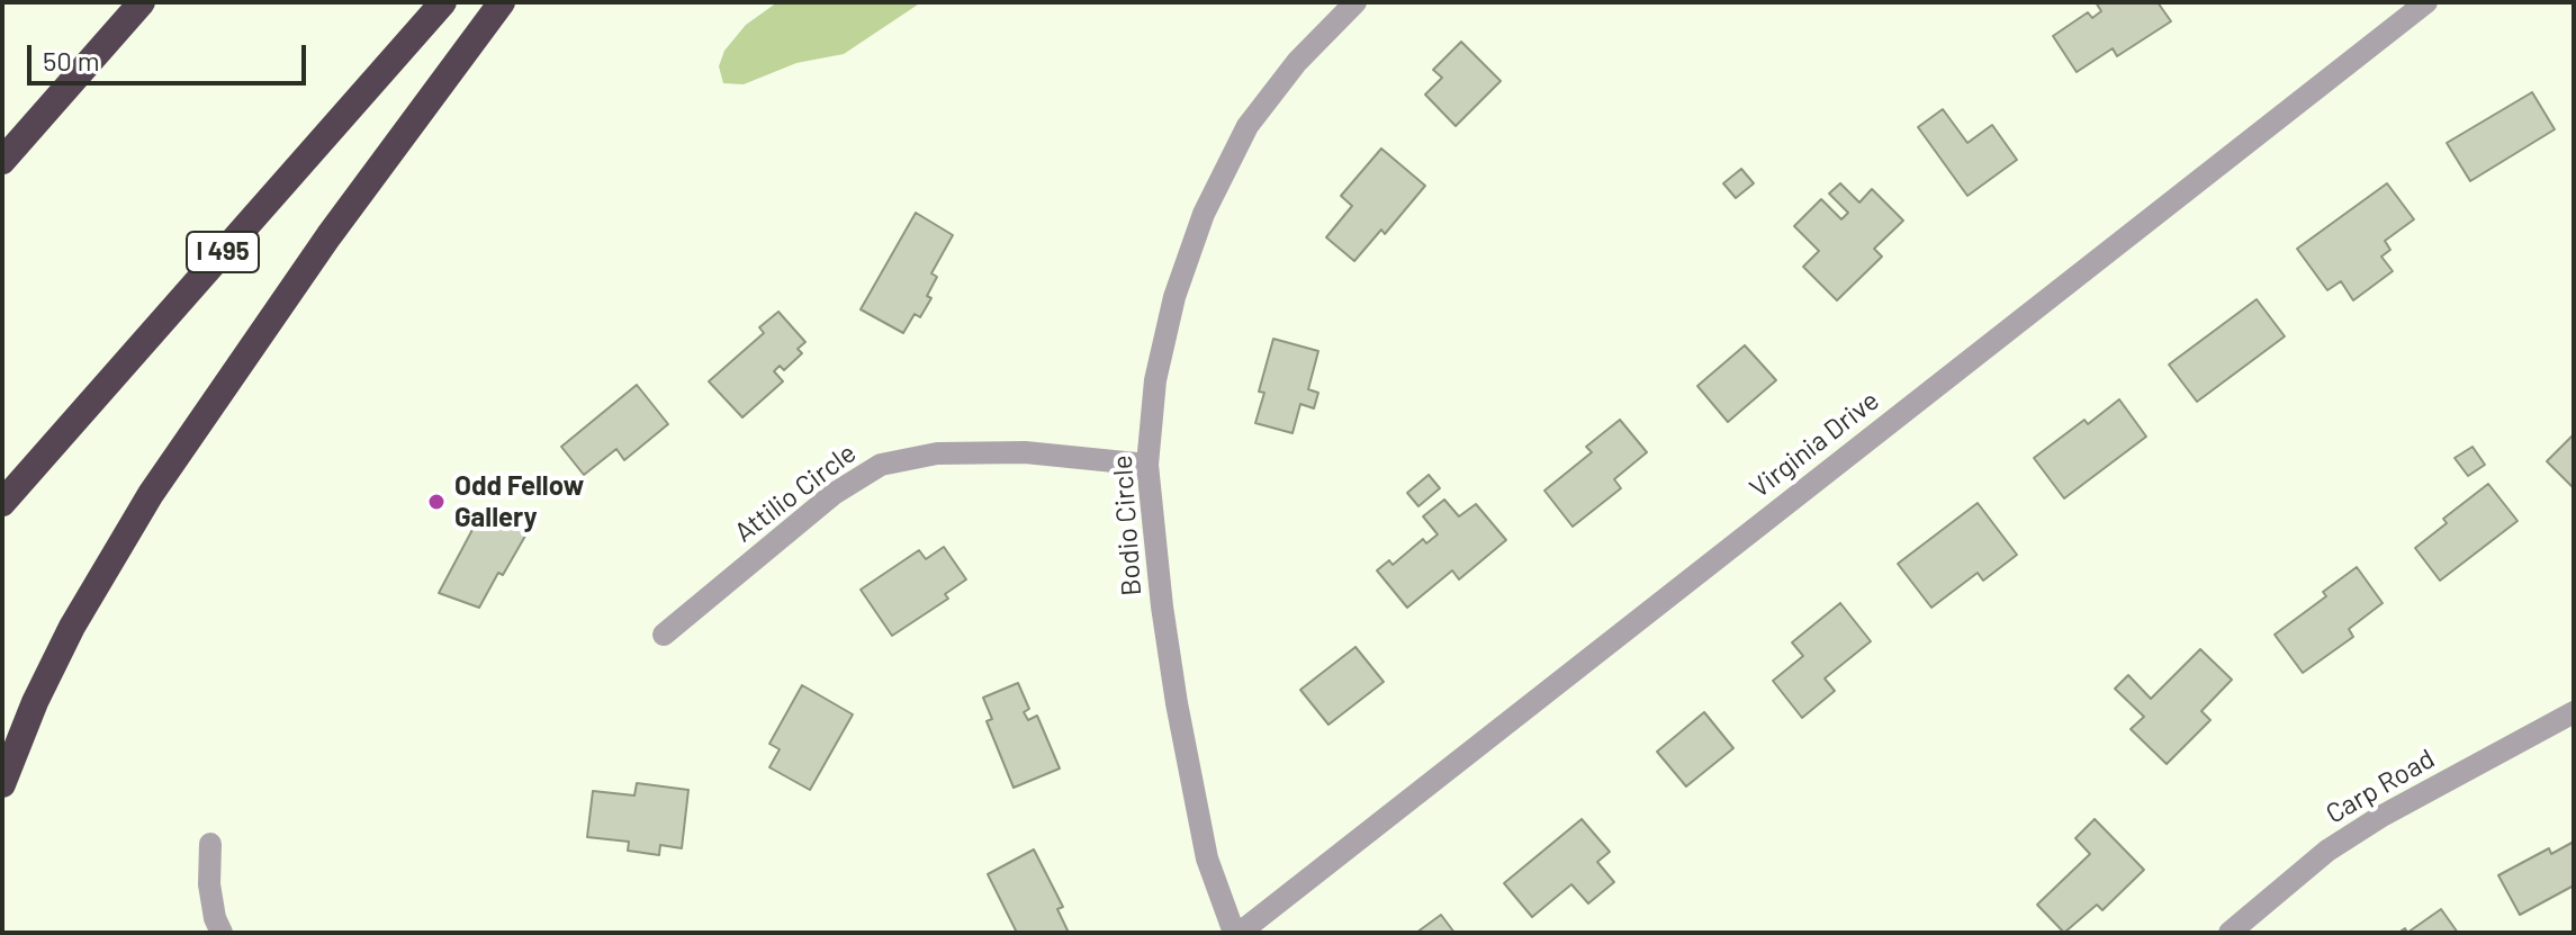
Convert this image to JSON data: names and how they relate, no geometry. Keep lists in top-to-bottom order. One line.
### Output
{"streets":{"highway":["I 495"],"street":["Virginia Drive","Attilio Circle","Bodio Circle","Carp Road"]},"crossings":[["Virginia Drive","Bodio Circle"],["Attilio Circle","Bodio Circle"]],"places":["Odd Fellow Gallery"],"scale_bar":"50 m"}
